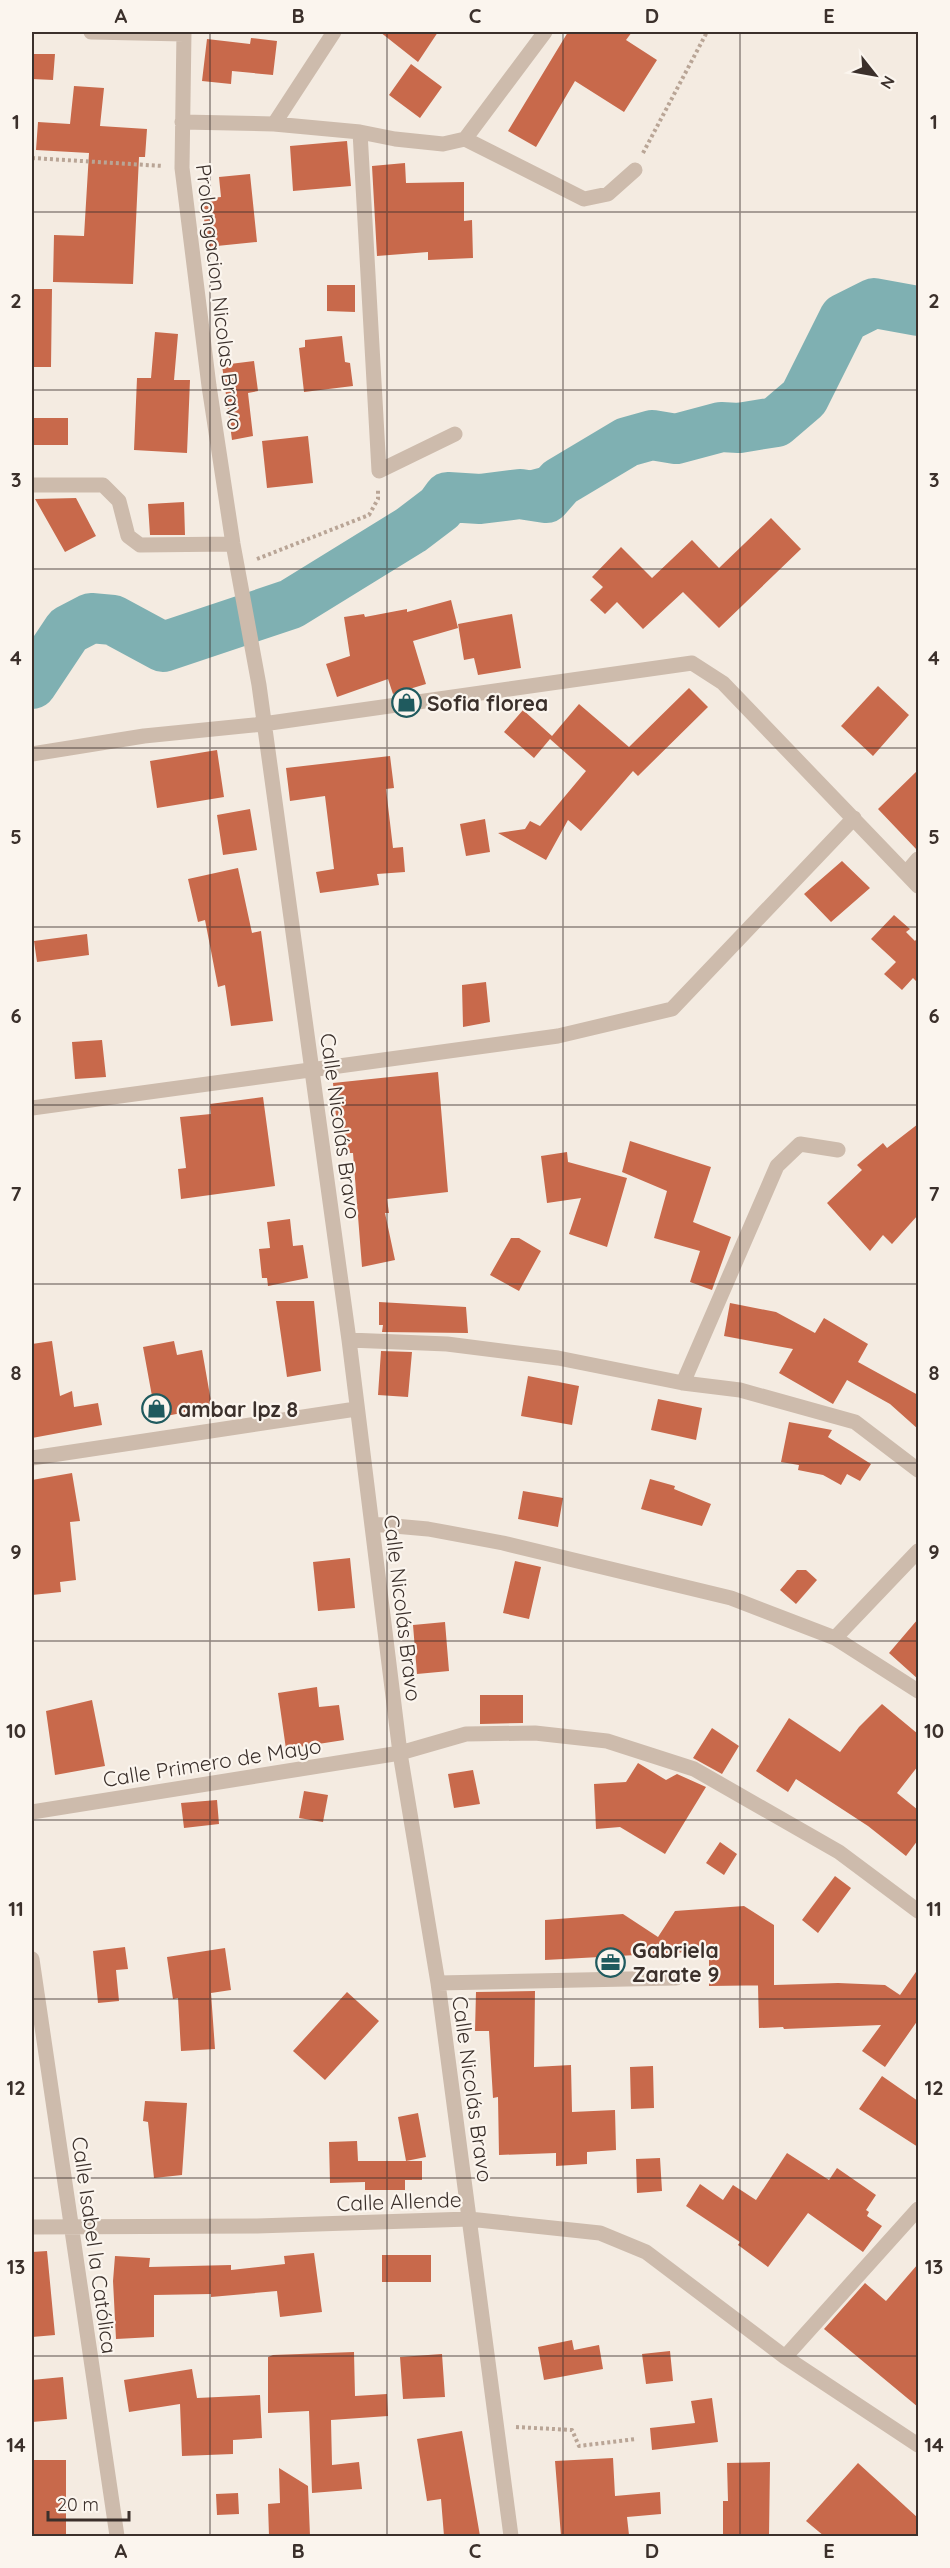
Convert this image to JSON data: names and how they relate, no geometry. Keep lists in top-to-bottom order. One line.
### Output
{"streets":{"street":["Prolongacion Nicolas Bravo","Calle Nicolás Bravo","Calle Primero de Mayo","Calle Allende","Calle Isabel la Católica"]},"crossings":[["Prolongacion Nicolas Bravo","Calle Nicolás Bravo"],["Calle Nicolás Bravo","Calle Primero de Mayo"],["Calle Nicolás Bravo","Calle Allende"],["Calle Allende","Calle Isabel la Católica"]],"places":{"shop":["Sofia florea","ambar lpz 8"],"office":["Gabriela Zarate 9"]},"scale_bar":"20 m","north":"bottom right","grid":{"columns":["A","B","C","D","E"],"rows":["1","2","3","4","5","6","7","8","9","10","11","12","13","14"]}}
